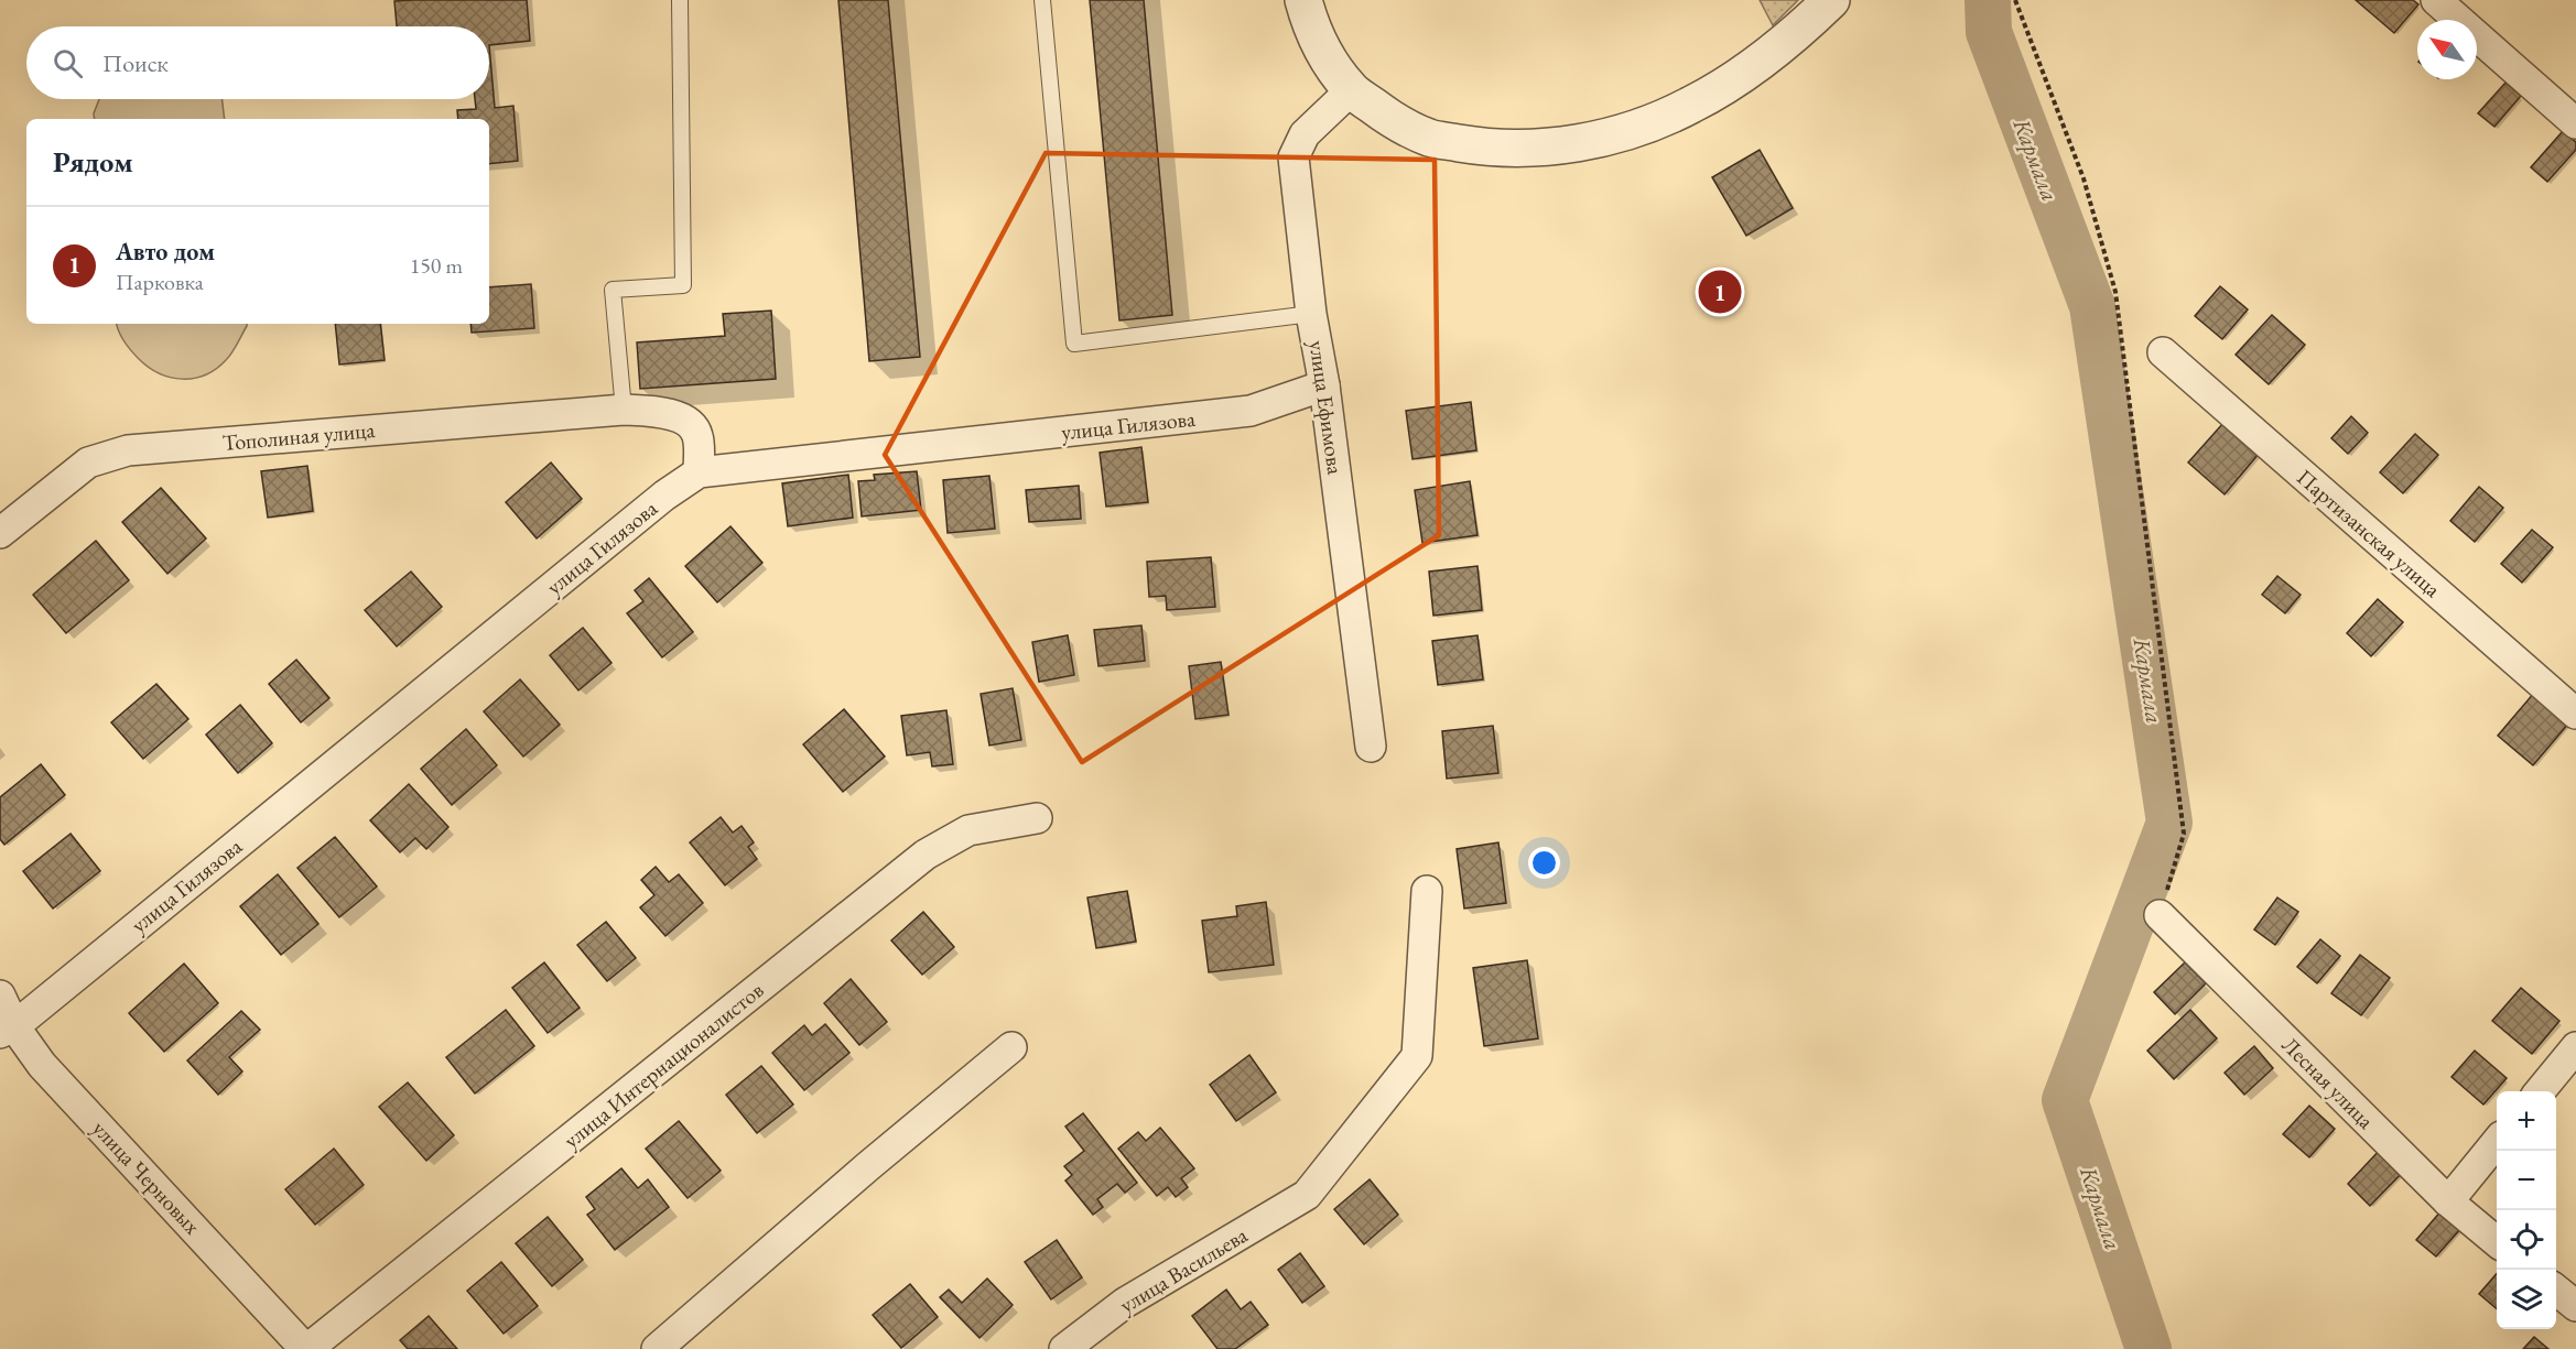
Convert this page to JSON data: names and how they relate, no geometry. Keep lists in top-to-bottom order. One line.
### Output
{"streets":{"street":["улица Ефимова","улица Гилязова","Тополиная улица","Партизанская улица","улица Интернационалистов","Лесная улица","улица Черновых","улица Васильева"]},"crossings":[["улица Ефимова","улица Гилязова"],["улица Гилязова","Тополиная улица"],["улица Гилязова","улица Черновых"],["улица Интернационалистов","улица Черновых"]],"water":["Кармала"],"north":"top left","page":{"search":"Поиск","heading":"Рядом","list":[{"mark":"1","name":"Авто дом","note":"Парковка","value":"150 m"}],"pins":"1","map_buttons":["+","−"]}}
